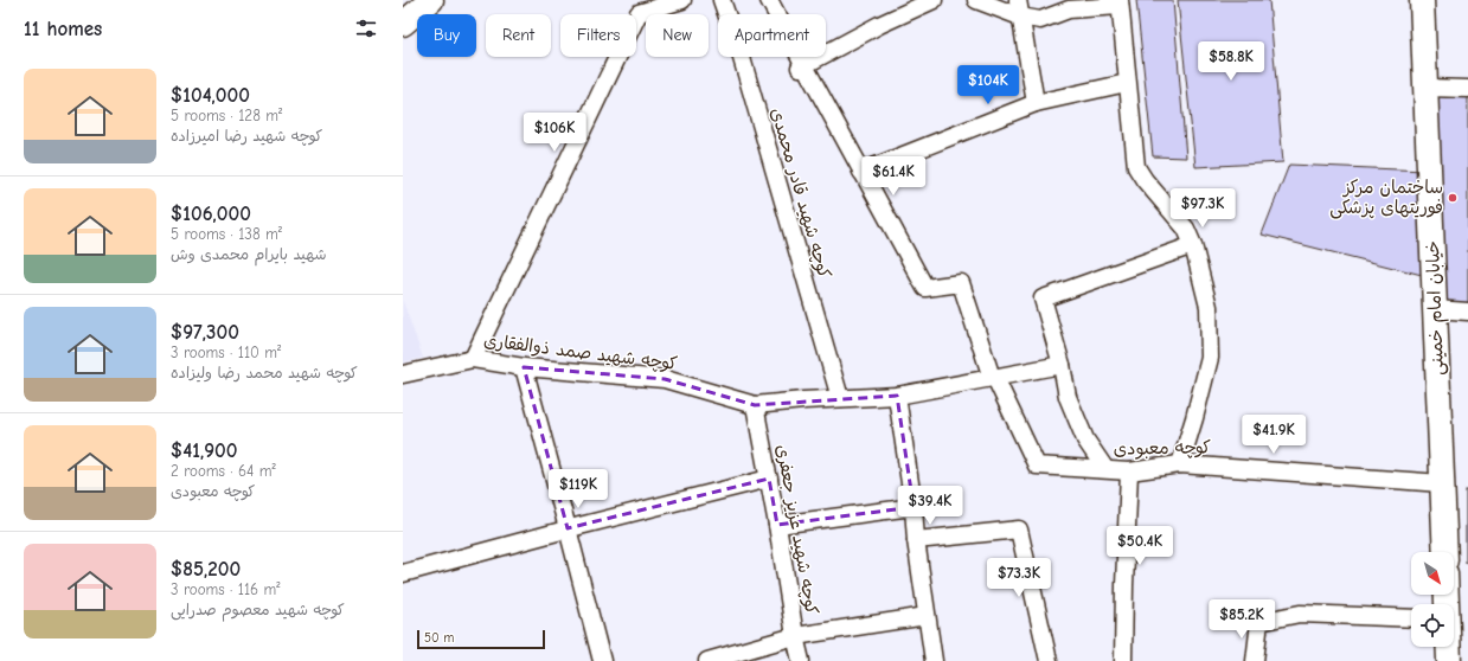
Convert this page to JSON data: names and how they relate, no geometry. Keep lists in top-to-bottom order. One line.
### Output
{"streets":{"main road":["خیابان امام خمینی"],"street":["کوچه شهید قادر محمدی","کوچه شهید صمد ذوالفقاری","کوچه معبودی","کوچه شهید عزیز جعفری"]},"crossings":[["کوچه شهید قادر محمدی","کوچه شهید صمد ذوالفقاری"],["خیابان امام خمینی","کوچه معبودی"],["کوچه شهید صمد ذوالفقاری","کوچه معبودی"],["کوچه شهید صمد ذوالفقاری","کوچه شهید عزیز جعفری"]],"places":["ساختمان مرکز فوریتهای پزشکی"],"scale_bar":"50 m","north":"bottom right","page":{"heading":"11 homes","chip":["Buy","Rent","Filters","New","Apartment"],"price":["$58.8K","$104K","$106K","$61.4K","$97.3K","$41.9K","$119K","$39.4K","$50.4K","$73.3K","$85.2K"],"list":[{"name":"$104,000","note":"5 rooms · 128 m² · کوچه شهید رضا امیرزاده"},{"name":"$106,000","note":"5 rooms · 138 m² · شهید بایرام محمدی وش"},{"name":"$97,300","note":"3 rooms · 110 m² · کوچه شهید محمد رضا ولیزاده"},{"name":"$41,900","note":"2 rooms · 64 m² · کوچه معبودی"},{"name":"$85,200","note":"3 rooms · 116 m² · کوچه شهید معصوم صدرایی"}],"scale":"50 m"}}
